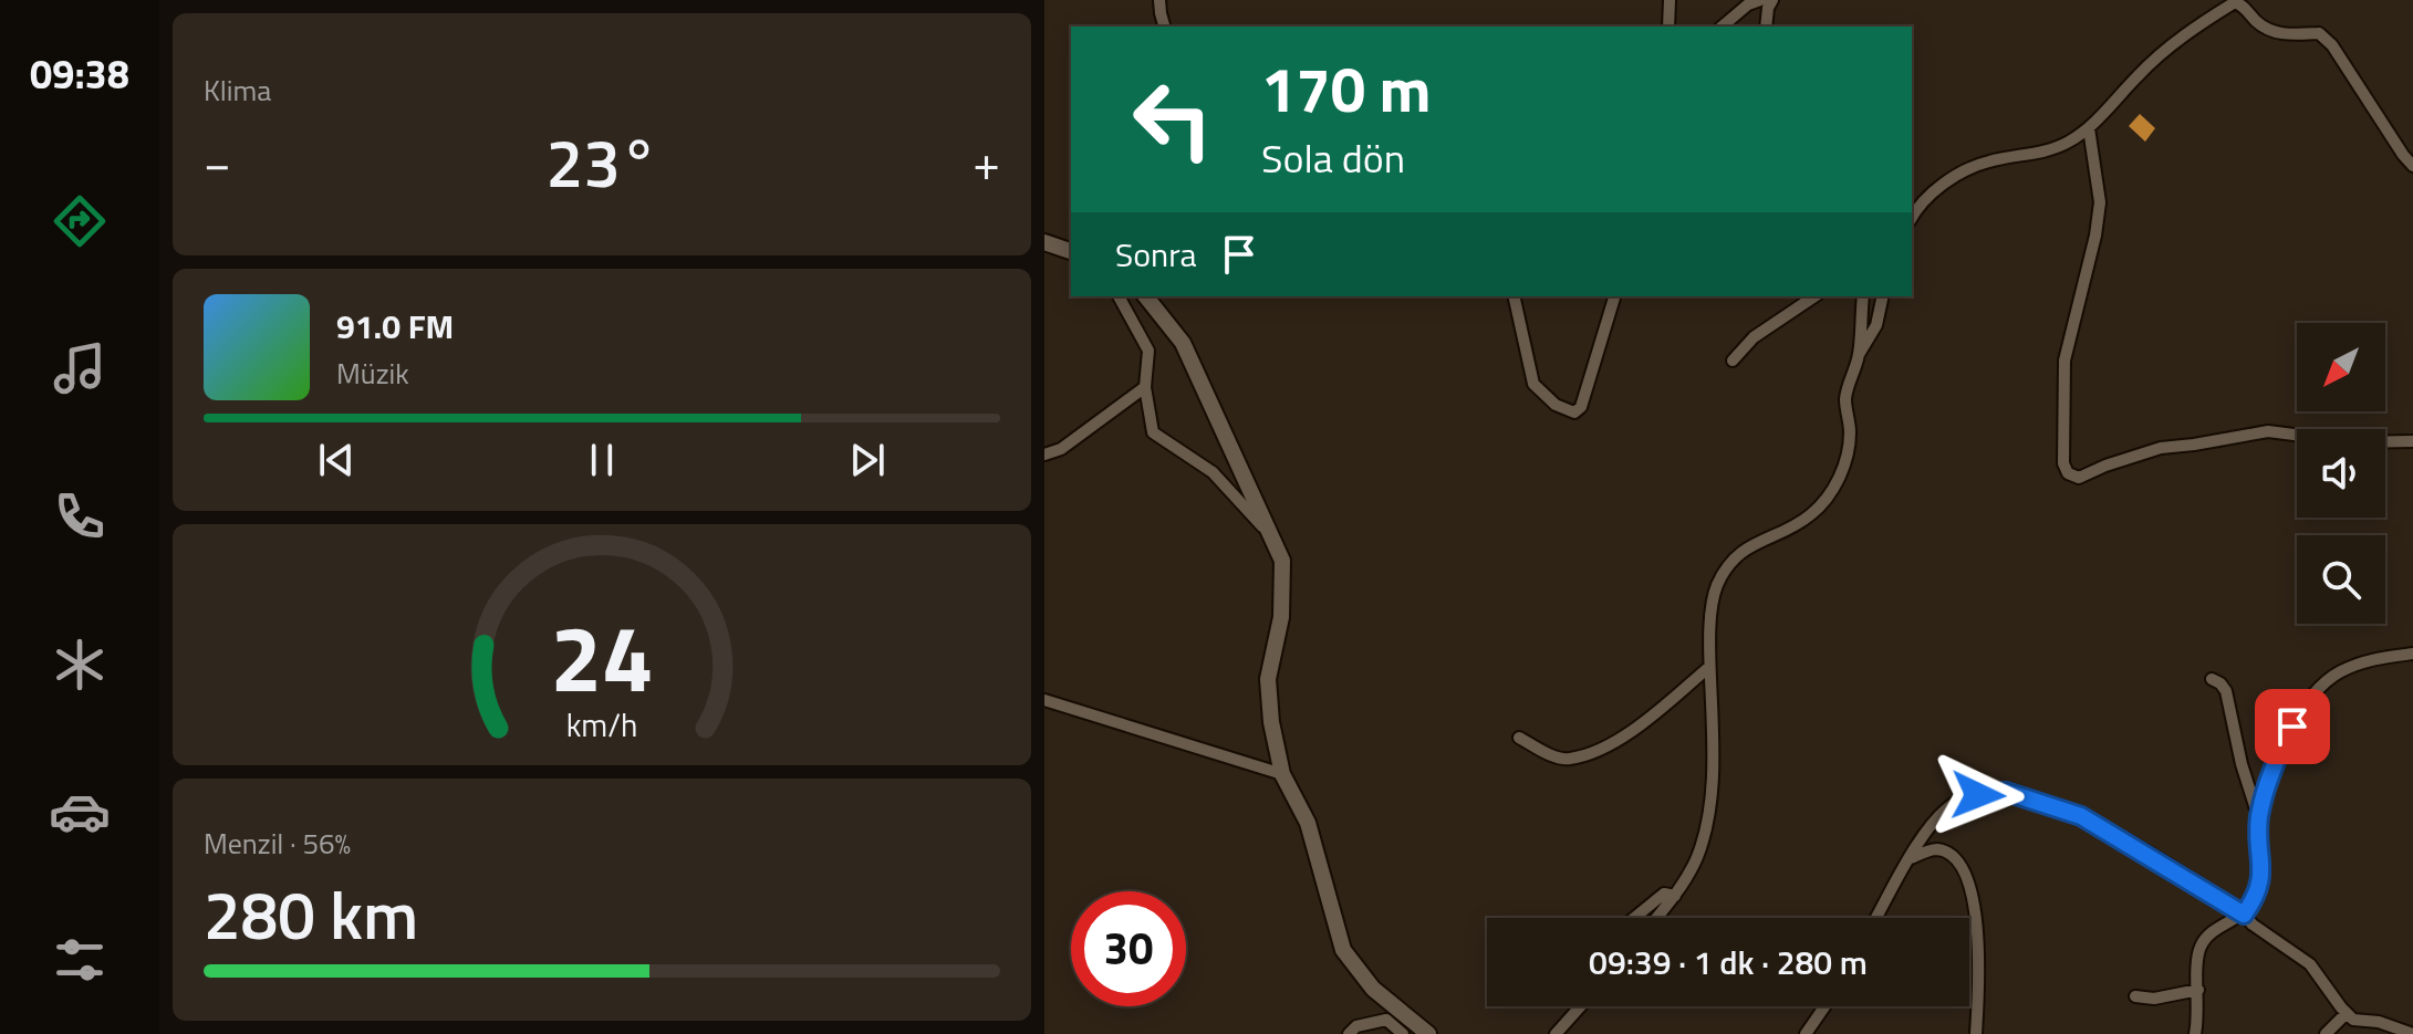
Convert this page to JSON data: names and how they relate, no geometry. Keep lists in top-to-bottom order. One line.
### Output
{"north":"bottom left","page":{"tabs":"09:38","tile":["Klima",["Menzil · 56%","280 km"]],"turn":["170 m","Sola dön"],"heat":["−","23°","+"],"then":"Sonra","song":["91.0 FM","Müzik"],"limit":"30","trip":"09:39 · 1 dk · 280 m","gauge":["24","km/h"]}}
